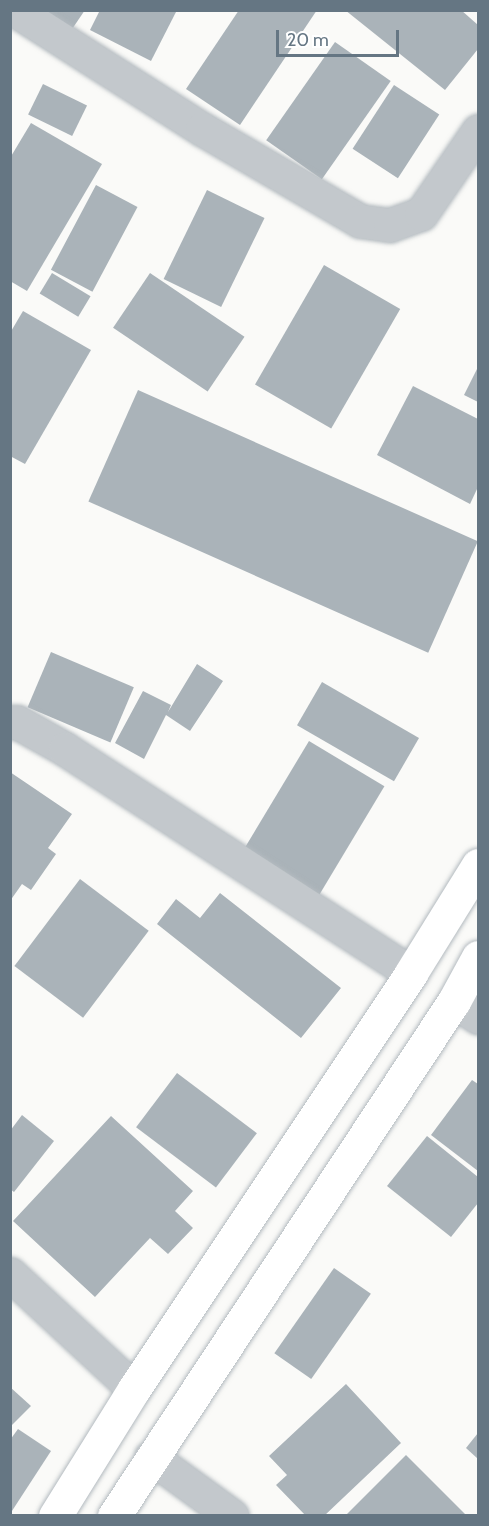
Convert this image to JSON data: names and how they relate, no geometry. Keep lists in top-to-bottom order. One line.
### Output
{"scale_bar":"20 m"}
